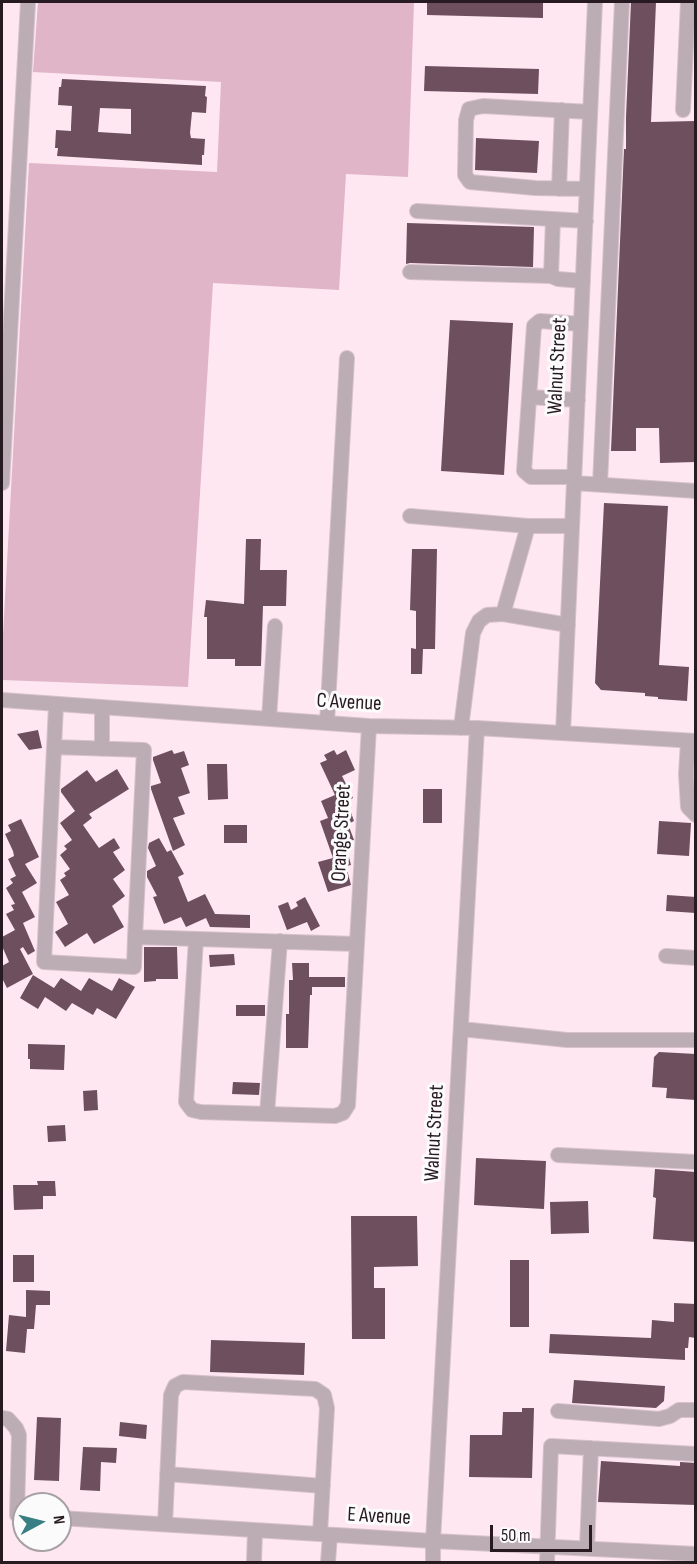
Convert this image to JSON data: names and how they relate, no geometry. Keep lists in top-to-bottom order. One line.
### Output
{"streets":{"street":["Walnut Street","C Avenue","Orange Street","E Avenue"]},"crossings":[["Walnut Street","C Avenue"],["Walnut Street","E Avenue"],["C Avenue","Orange Street"]],"scale_bar":"50 m","north":"right"}
